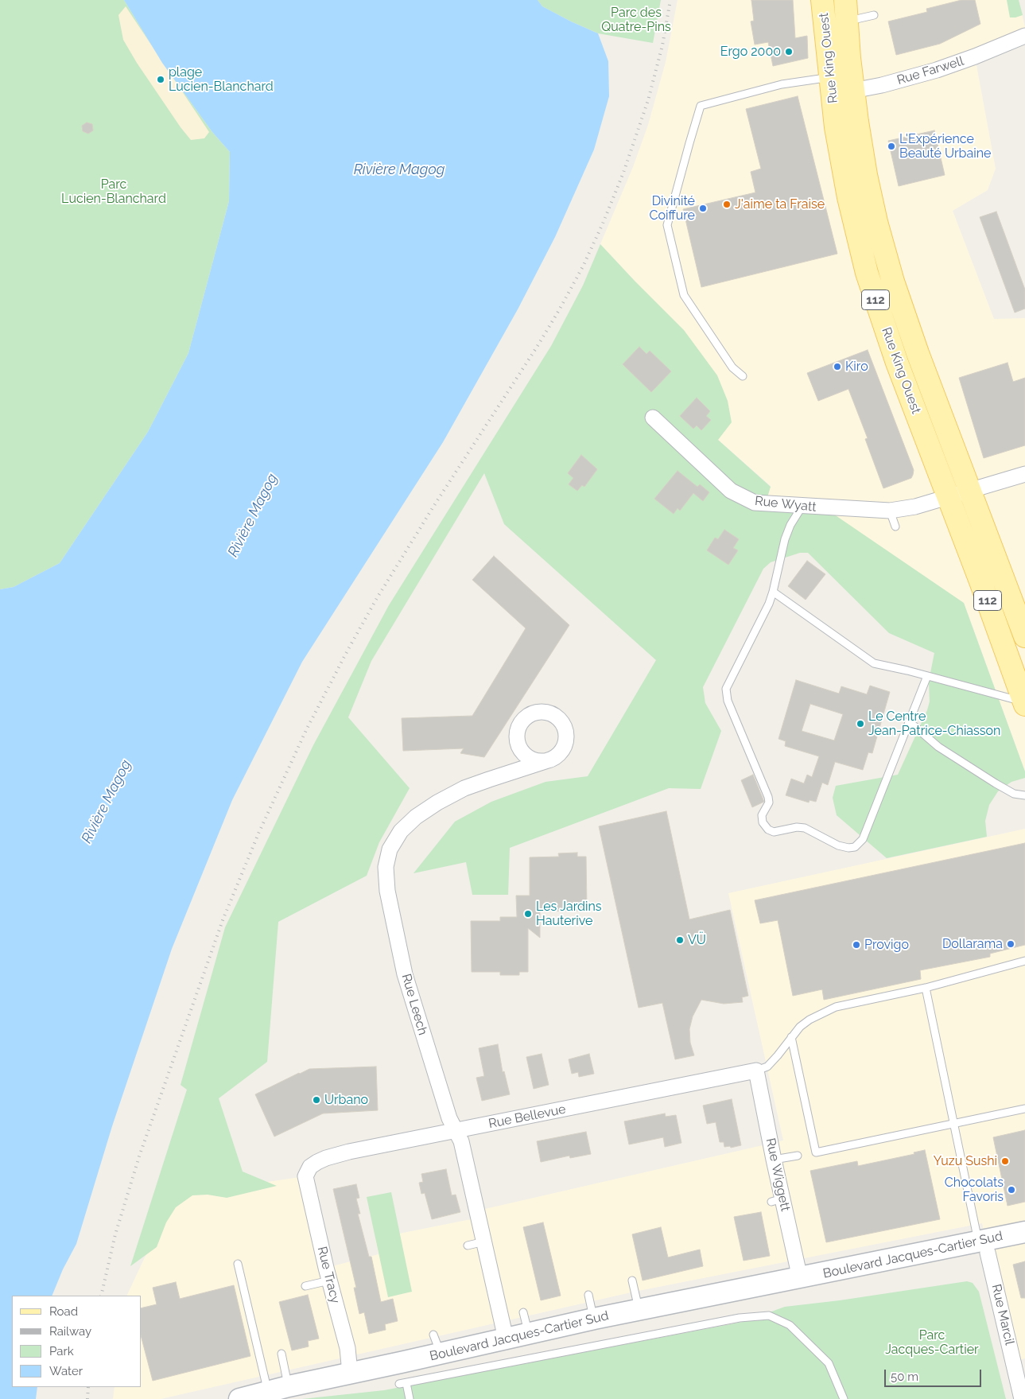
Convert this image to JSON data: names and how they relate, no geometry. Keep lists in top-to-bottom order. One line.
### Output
{"streets":{"main road":["Rue King Ouest","112","Boulevard Jacques-Cartier Sud"],"street":["Rue Farwell","Rue Wyatt","Rue Leech","Rue Bellevue","Rue Wiggett","Rue Tracy","Rue Marcil"]},"crossings":[["Rue King Ouest","Rue Farwell"],["Rue King Ouest","Rue Wyatt"],["Rue Leech","Rue Bellevue"],["Rue Leech","Boulevard Jacques-Cartier Sud"],["Rue Bellevue","Rue Wiggett"],["Rue Bellevue","Rue Tracy"],["Rue Wiggett","Boulevard Jacques-Cartier Sud"],["Boulevard Jacques-Cartier Sud","Rue Tracy"],["Boulevard Jacques-Cartier Sud","Rue Marcil"]],"water":["Rivière Magog"],"parks":["Parc des Quatre-Pins","Parc Lucien-Blanchard","Parc Jacques-Cartier"],"places":["Ergo 2000","plage Lucien-Blanchard","L'Expérience Beauté Urbaine","J'aime ta Fraise","Divinité Coiffure","Kiro","Le Centre Jean-Patrice-Chiasson","Les Jardins Hauterive","VÜ","Dollarama","Provigo","Urbano","Yuzu Sushi","Chocolats Favoris"],"legend":["Road","Railway","Park","Water"],"scale_bar":"50 m"}
